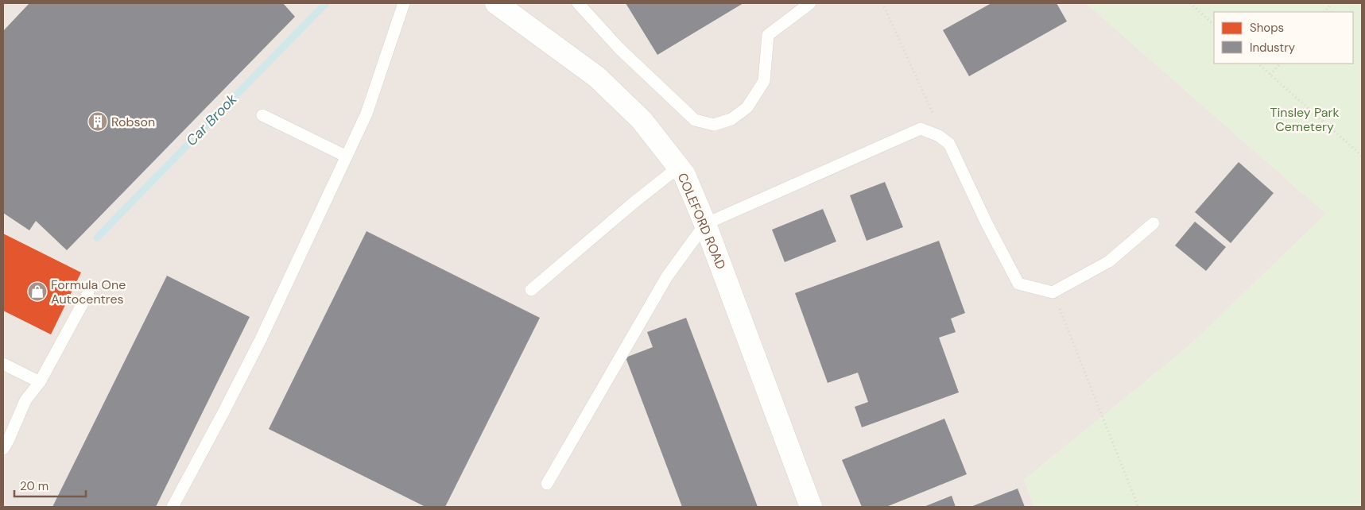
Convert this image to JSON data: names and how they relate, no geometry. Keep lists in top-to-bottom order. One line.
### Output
{"streets":{"street":["COLEFORD ROAD"]},"water":["Car Brook"],"parks":["Tinsley Park Cemetery"],"places":{"building":["Robson"],"shop":["Formula One Autocentres"]},"legend":["Shops","Industry"],"scale_bar":"20 m"}
